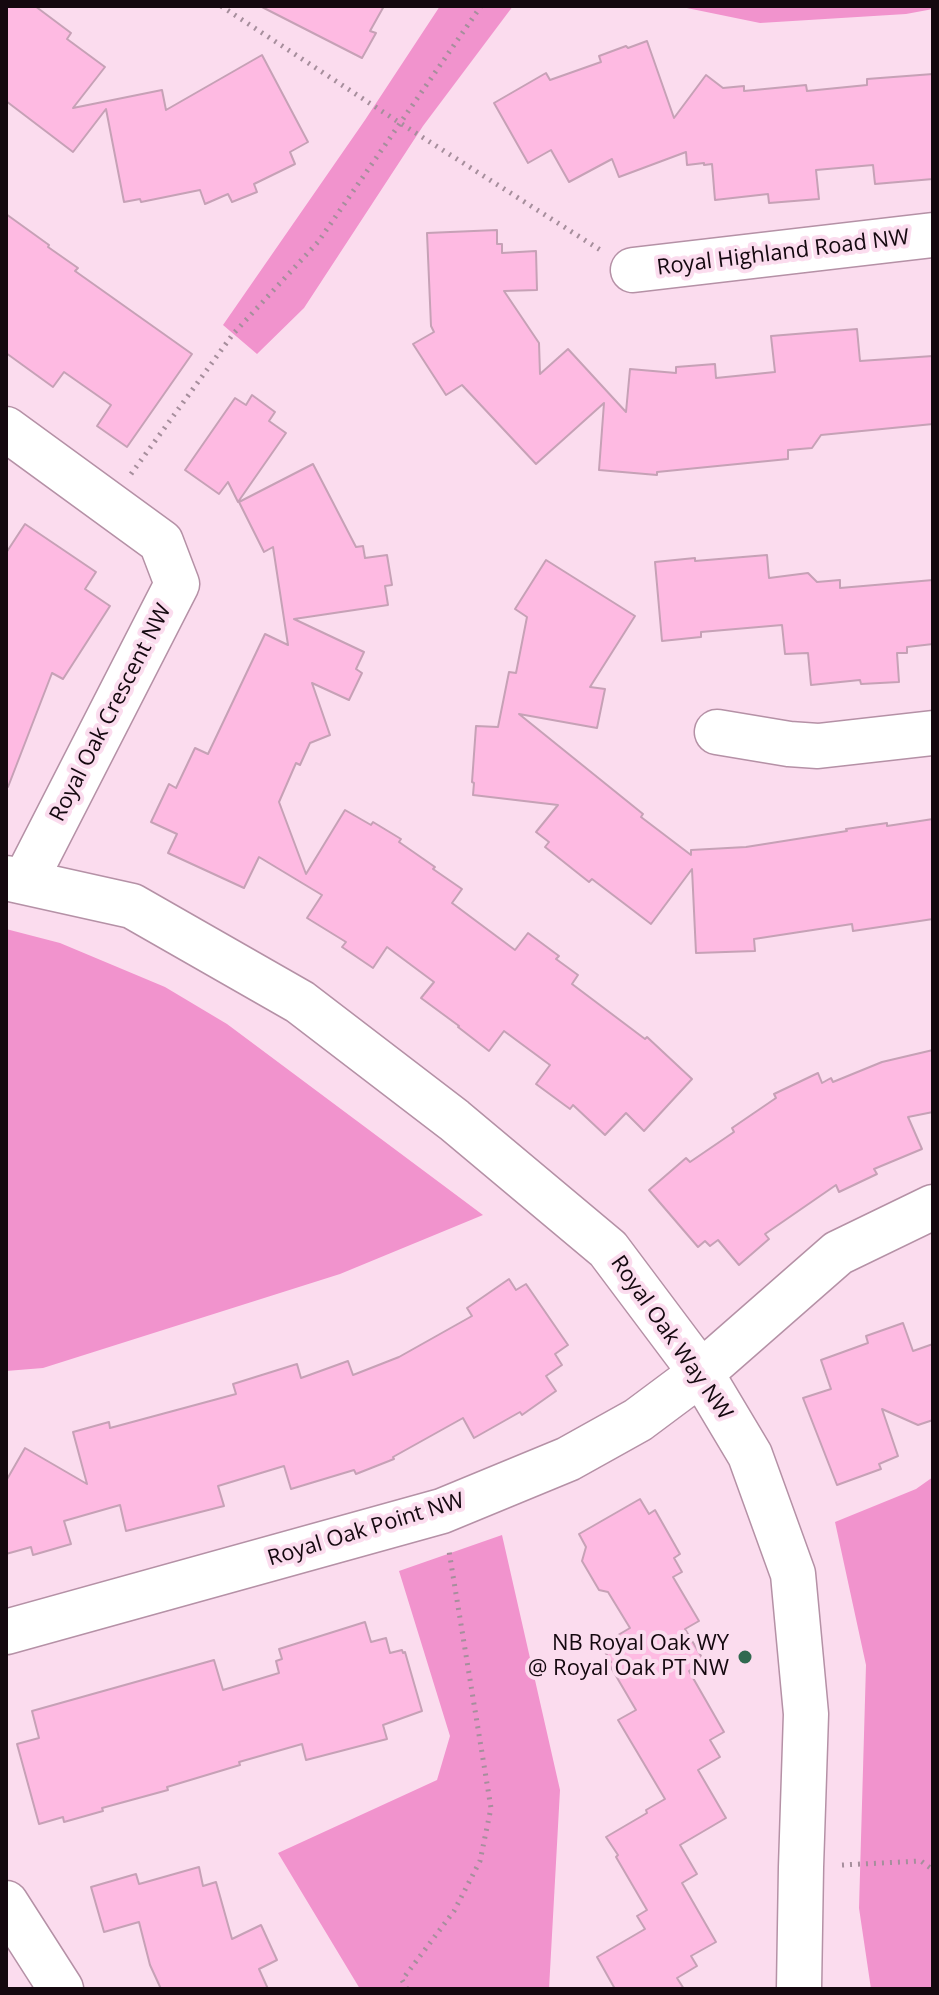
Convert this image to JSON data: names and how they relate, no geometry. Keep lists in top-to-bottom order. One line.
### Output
{"streets":{"street":["Royal Highland Road NW","Royal Oak Crescent NW","Royal Oak Way NW","Royal Oak Point NW"]},"crossings":[["Royal Oak Crescent NW","Royal Oak Way NW"],["Royal Oak Way NW","Royal Oak Point NW"]],"places":["NB Royal Oak WY @ Royal Oak PT NW"]}
